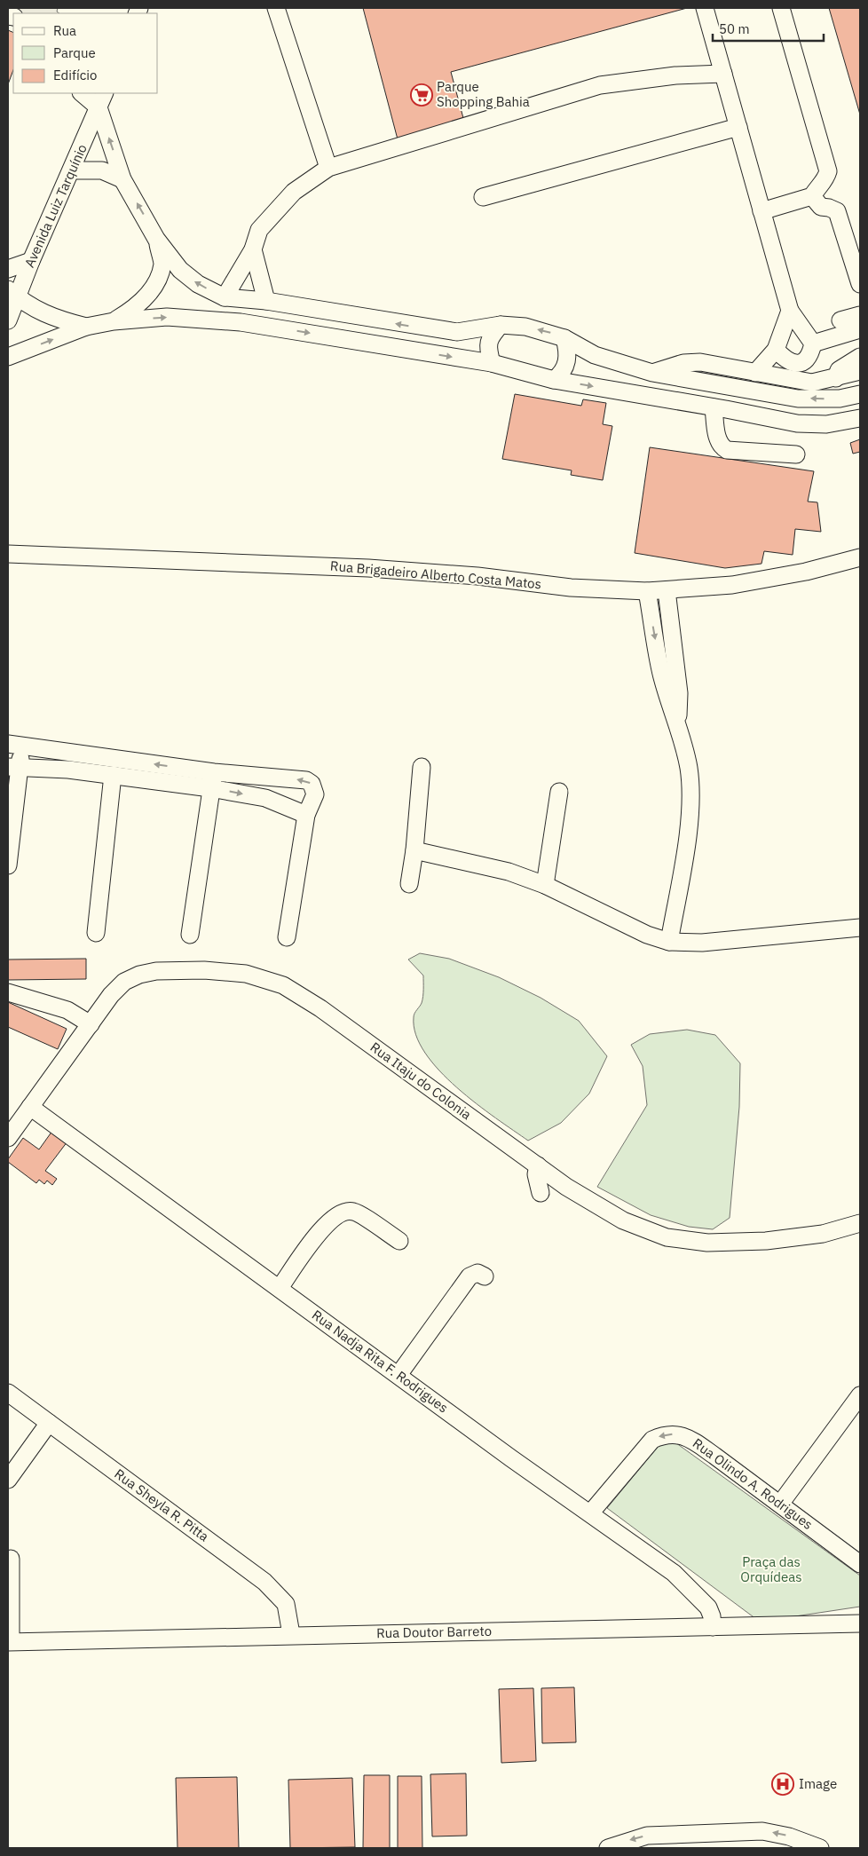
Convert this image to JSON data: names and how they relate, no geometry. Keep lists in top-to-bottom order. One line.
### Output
{"streets":{"street":["Avenida Luiz Tarquínio","Rua Brigadeiro Alberto Costa Matos","Rua Itaju do Colonia","Rua Nadja Rita F. Rodrigues","Rua Olindo A. Rodrigues","Rua Sheyla R. Pitta","Rua Doutor Barreto"]},"crossings":[["Rua Itaju do Colonia","Rua Nadja Rita F. Rodrigues"],["Rua Nadja Rita F. Rodrigues","Rua Olindo A. Rodrigues"],["Rua Nadja Rita F. Rodrigues","Rua Doutor Barreto"],["Rua Sheyla R. Pitta","Rua Doutor Barreto"]],"parks":["Praça das Orquídeas"],"places":{"supermarket":["Parque Shopping Bahia"],"hospital":["Image"]},"legend":["Rua","Parque","Edifício"],"scale_bar":"50 m"}
